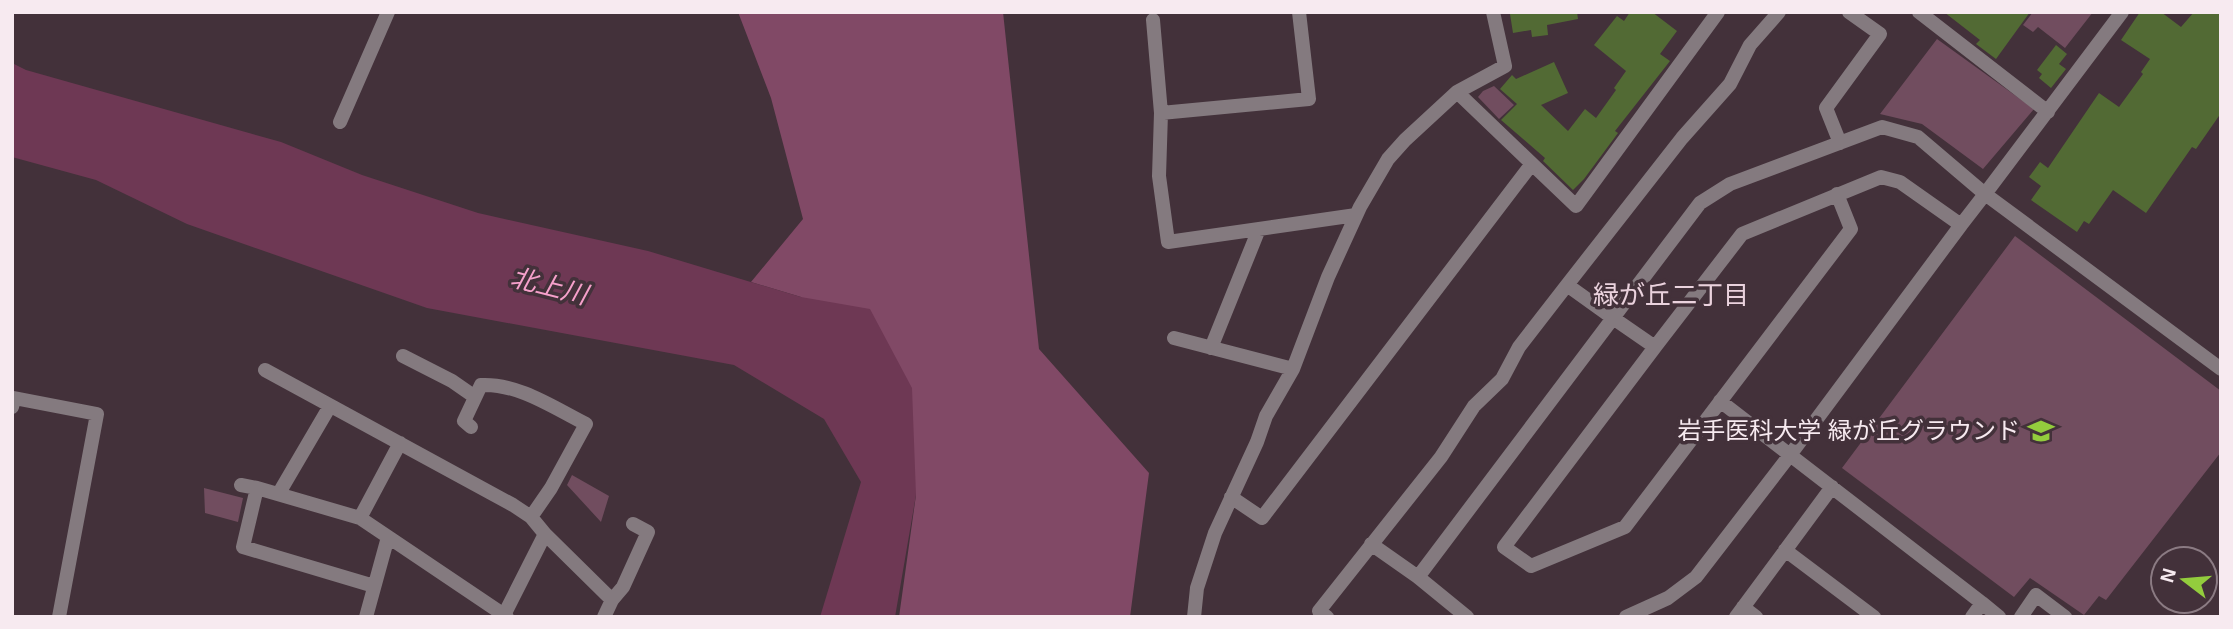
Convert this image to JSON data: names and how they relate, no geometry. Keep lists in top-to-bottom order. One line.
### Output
{"districts":["緑が丘二丁目"],"water":["北上川"],"places":{"school or university":["岩手医科大学 緑が丘グラウンド"]},"north":"left"}
